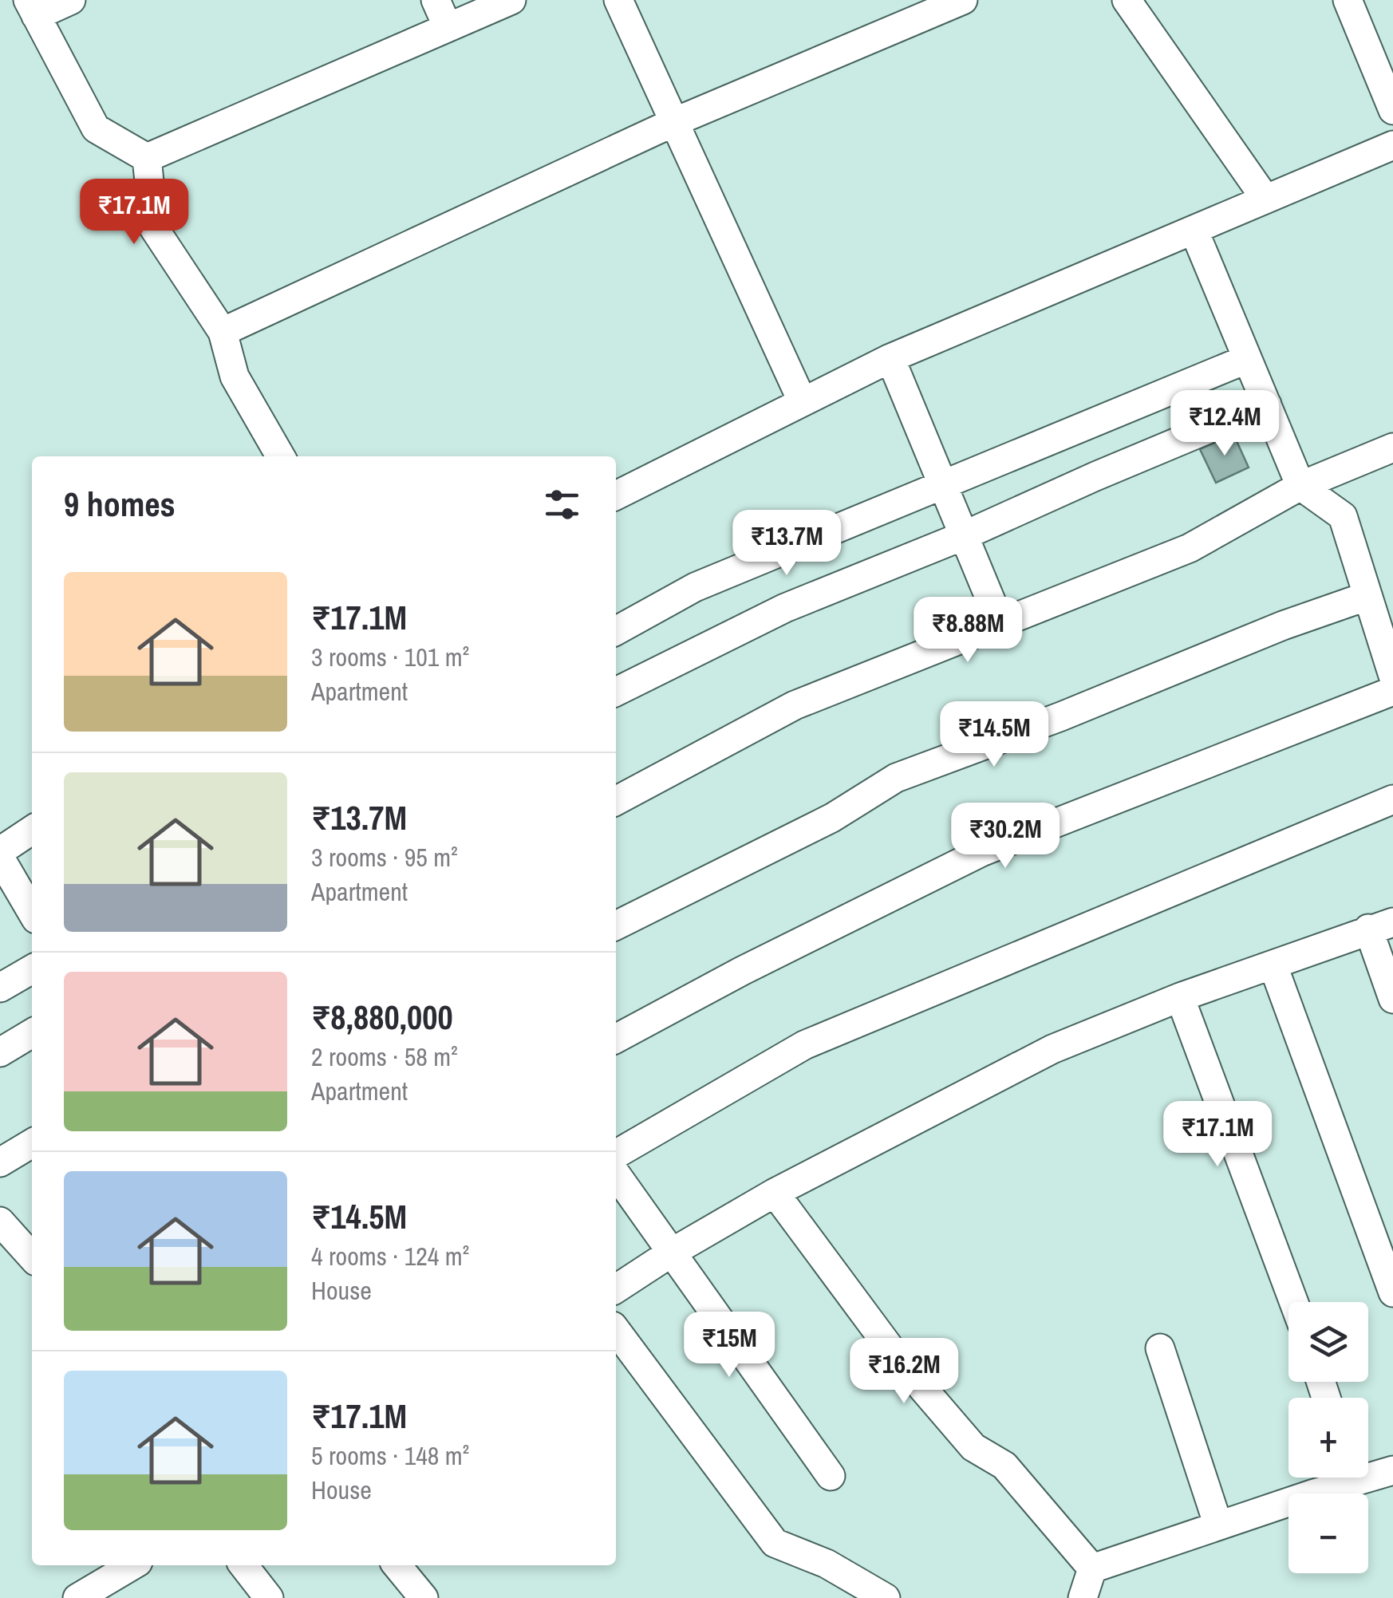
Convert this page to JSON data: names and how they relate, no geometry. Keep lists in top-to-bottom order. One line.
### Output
{"page":{"price":["₹17.1M","₹12.4M","₹13.7M","₹8.88M","₹14.5M","₹30.2M","₹17.1M","₹15M","₹16.2M"],"heading":"9 homes","list":[{"name":"₹17.1M","note":"3 rooms · 101 m² · Apartment"},{"name":"₹13.7M","note":"3 rooms · 95 m² · Apartment"},{"name":"₹8,880,000","note":"2 rooms · 58 m² · Apartment"},{"name":"₹14.5M","note":"4 rooms · 124 m² · House"},{"name":"₹17.1M","note":"5 rooms · 148 m² · House"}],"map_buttons":["+","−"]}}
